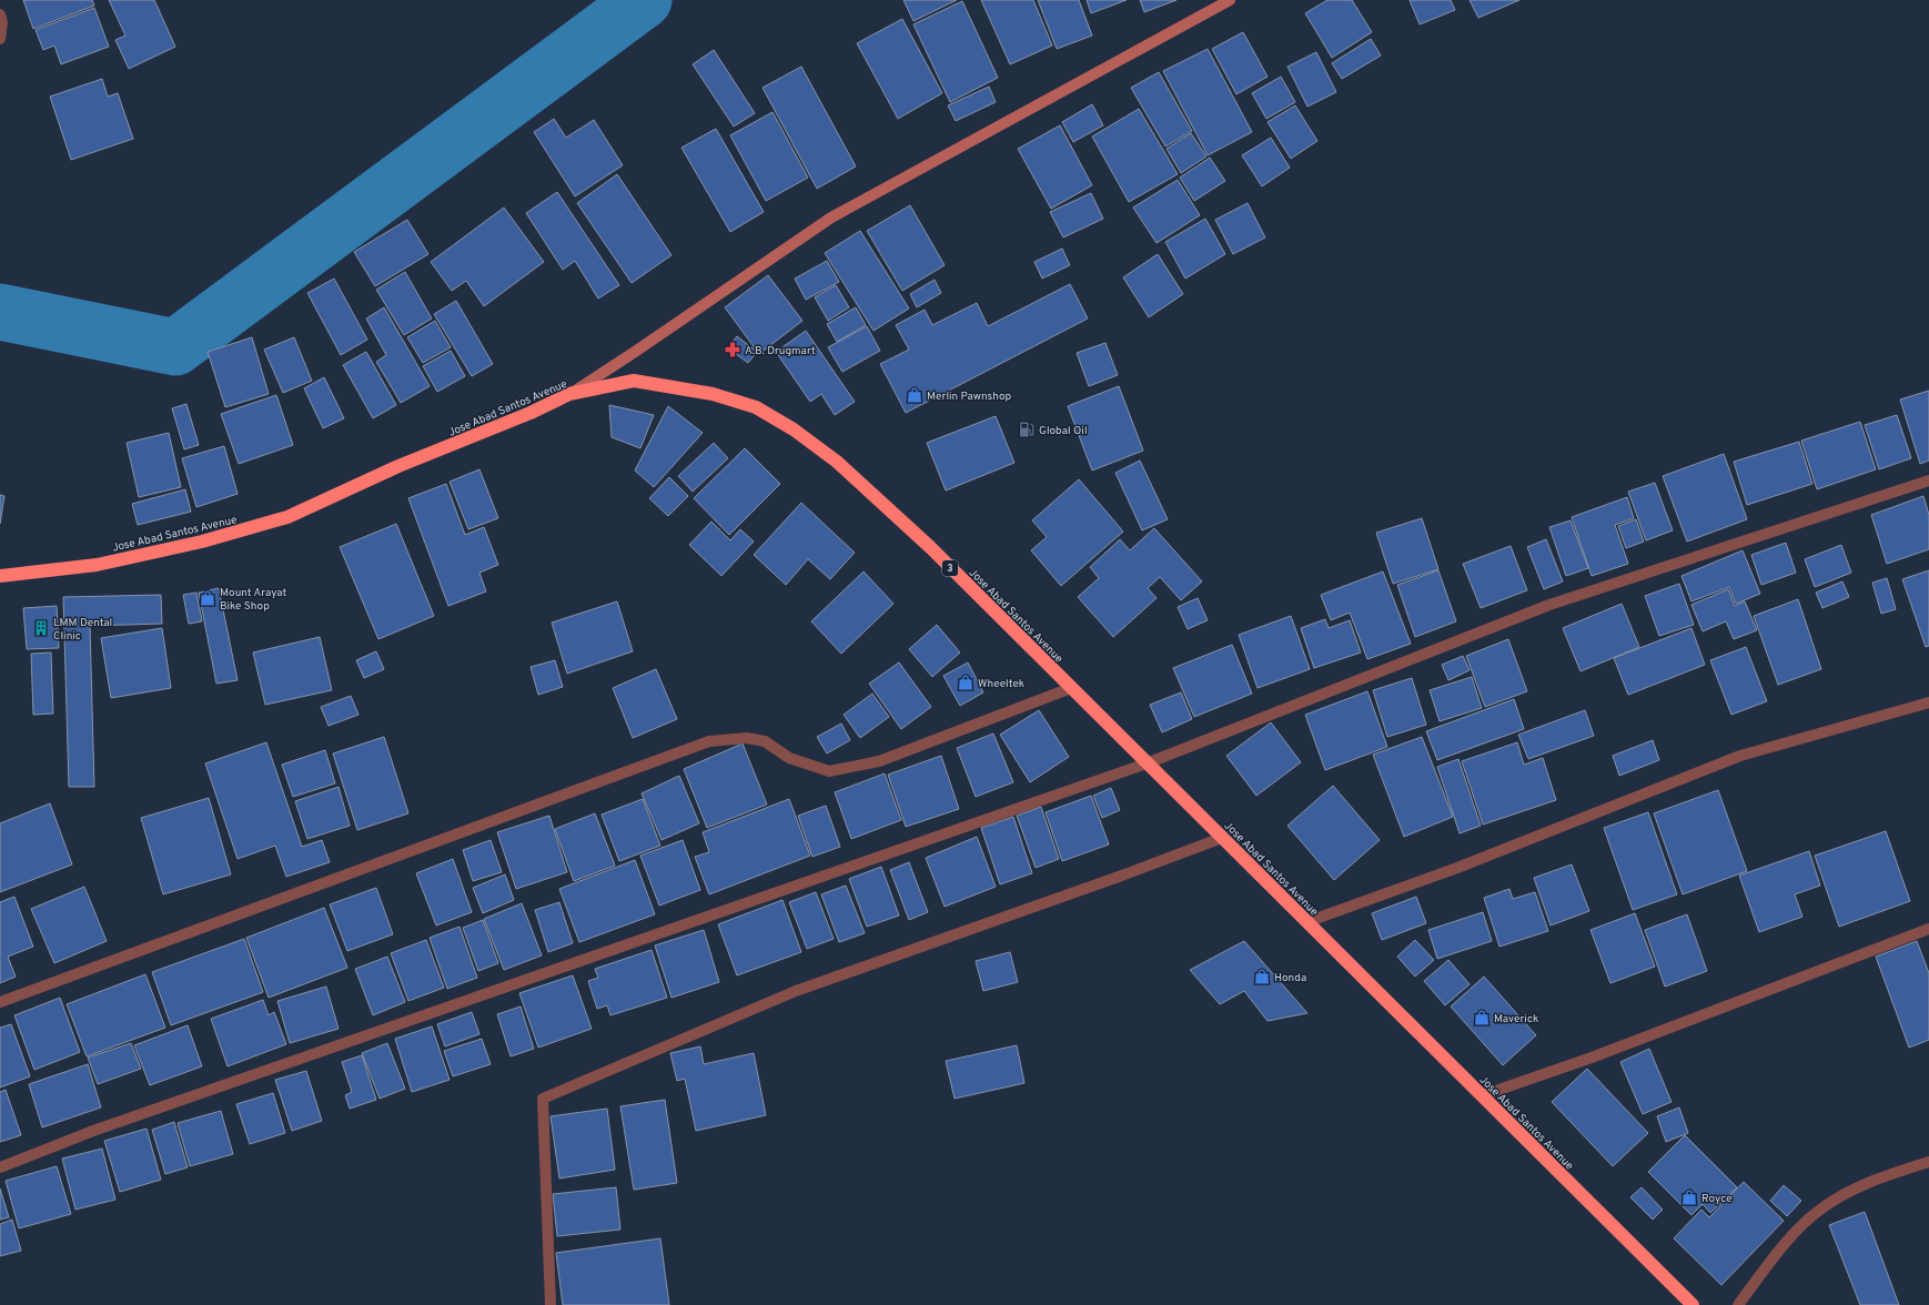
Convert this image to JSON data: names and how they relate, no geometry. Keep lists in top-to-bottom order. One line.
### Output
{"streets":{"highway":["Jose Abad Santos Avenue","3"]},"places":{"pharmacy":["A.B. Drugmart"],"shop":["Merlin Pawnshop","Mount Arayat Bike Shop","Wheeltek","Honda","Maverick","Royce"],"fuel station":["Global Oil"],"building":["LMM Dental Clinic"]}}
